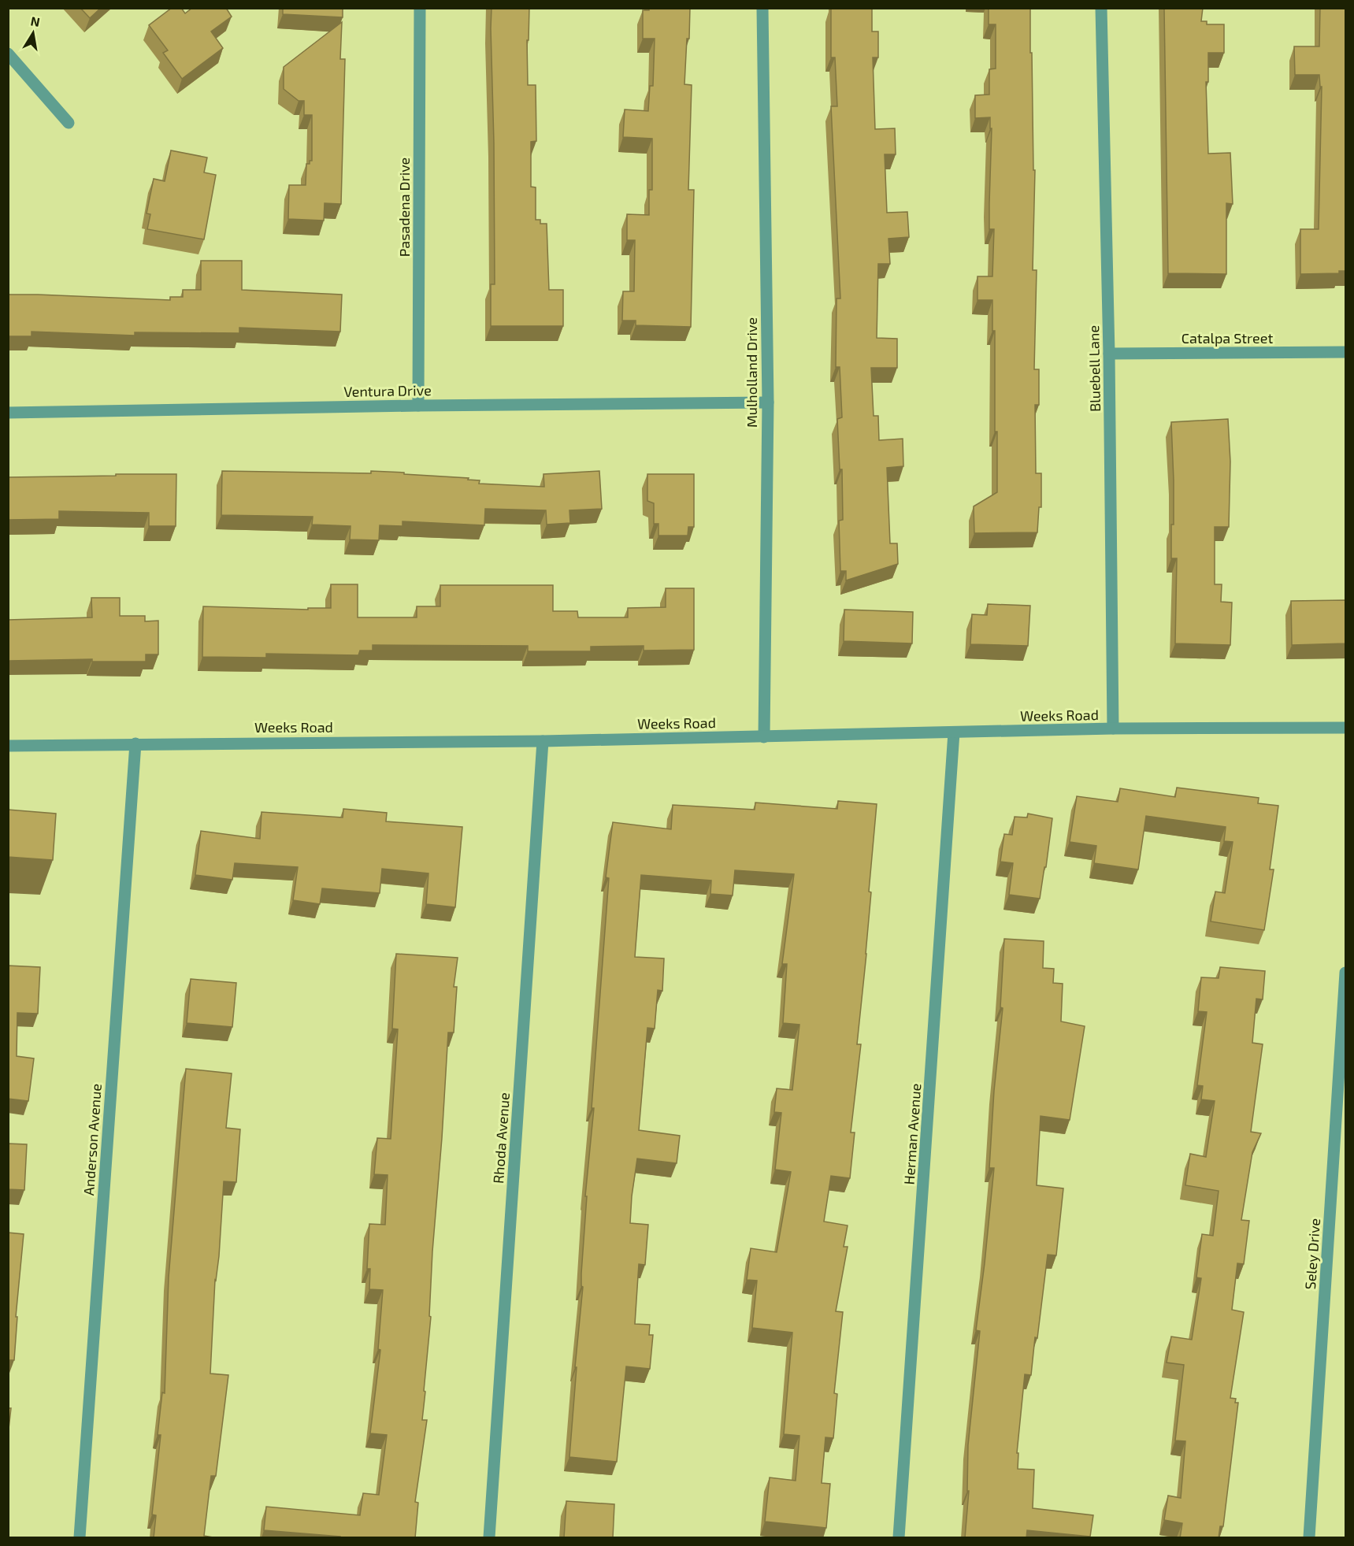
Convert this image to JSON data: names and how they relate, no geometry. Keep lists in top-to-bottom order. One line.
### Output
{"streets":{"street":["Pasadena Drive","Catalpa Street","Bluebell Lane","Mulholland Drive","Ventura Drive","Weeks Road","Herman Avenue","Rhoda Avenue","Anderson Avenue","Seley Drive"]},"crossings":[["Pasadena Drive","Ventura Drive"],["Catalpa Street","Bluebell Lane"],["Bluebell Lane","Weeks Road"],["Mulholland Drive","Ventura Drive"],["Mulholland Drive","Weeks Road"],["Weeks Road","Herman Avenue"],["Weeks Road","Rhoda Avenue"],["Weeks Road","Anderson Avenue"]],"north":"top"}
